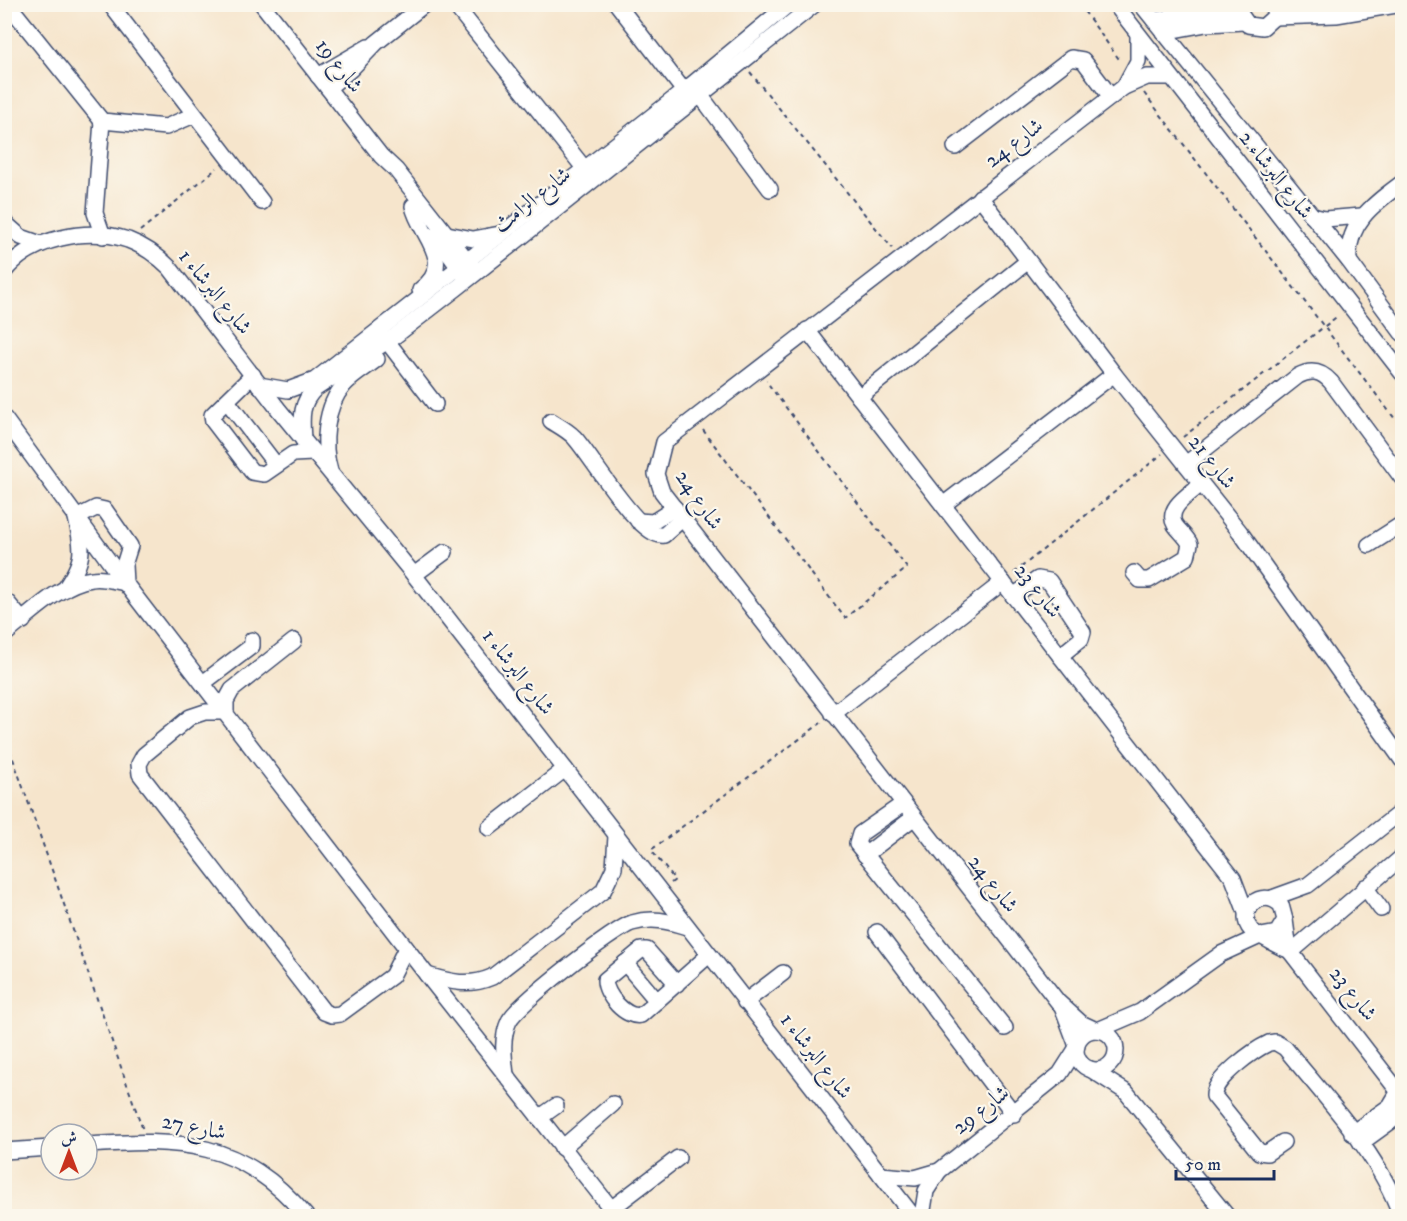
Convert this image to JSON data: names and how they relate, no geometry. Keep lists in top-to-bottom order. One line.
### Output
{"streets":{"street":["شارع 19","شارع 24","شارع البرشاء 2","شارع الرامث","شارع البرشاء 1","شارع 21","شارع 23","شارع 29","شارع 27"]},"crossings":[["شارع 19","شارع الرامث"],["شارع 24","شارع البرشاء 2"],["شارع 24","شارع 21"],["شارع 24","شارع 23"],["شارع 24","شارع 29"],["شارع الرامث","شارع البرشاء 1"],["شارع البرشاء 1","شارع 29"]],"scale_bar":"50 m","north":"top"}
